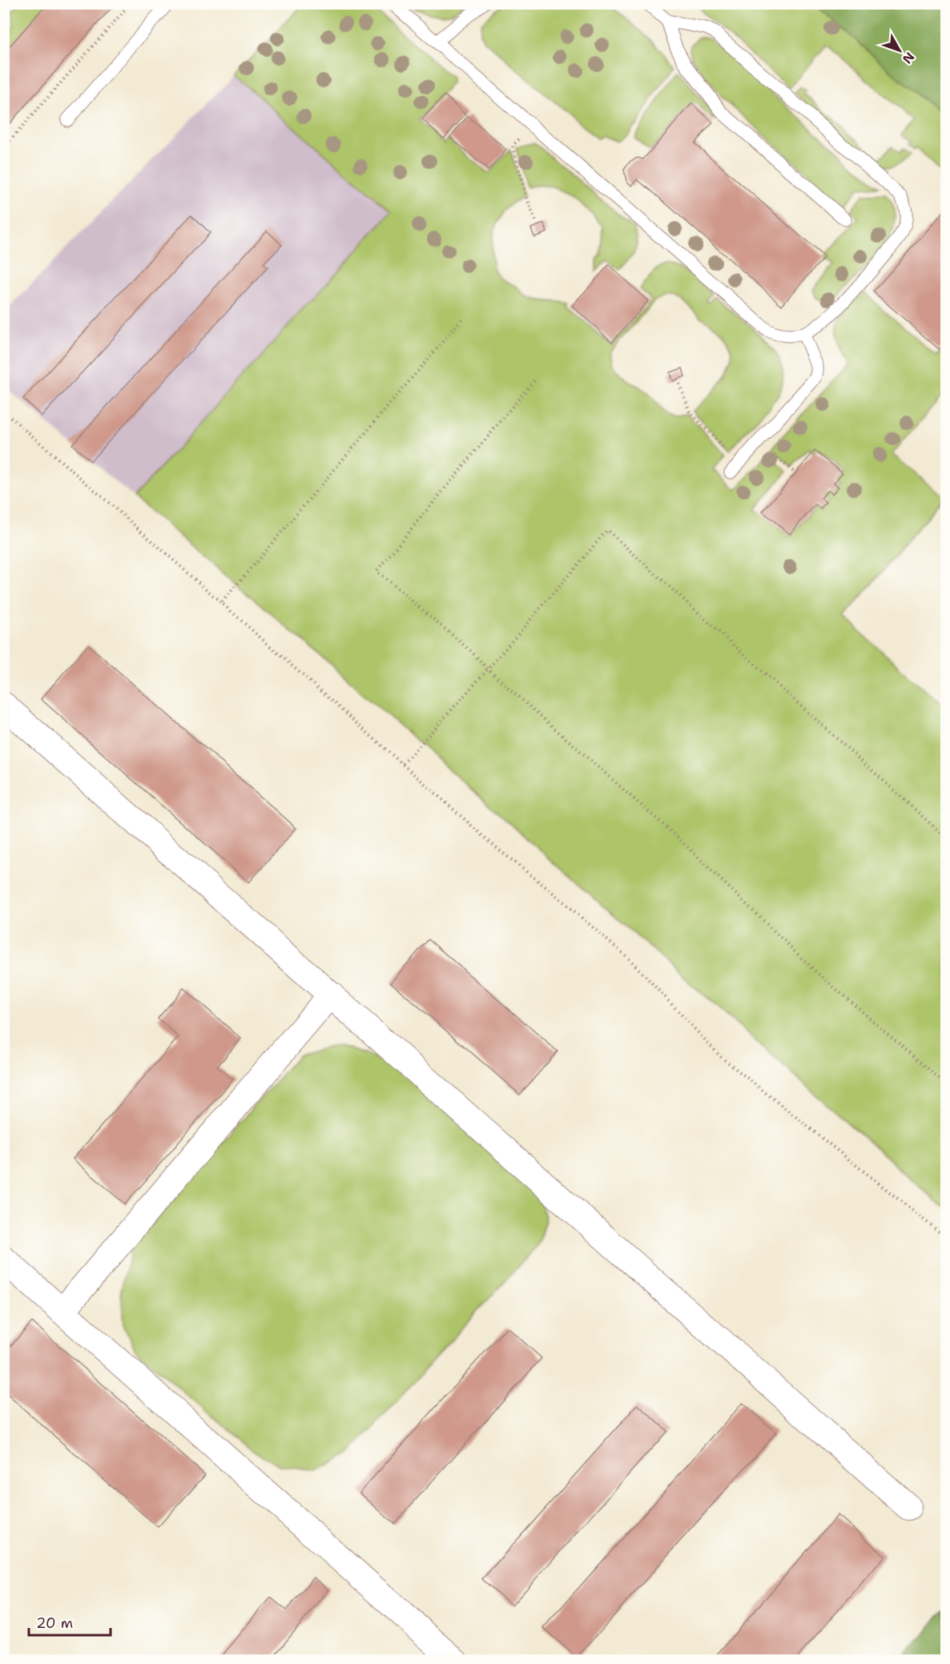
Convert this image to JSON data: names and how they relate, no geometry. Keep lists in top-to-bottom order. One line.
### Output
{"scale_bar":"20 m","north":"bottom right"}
